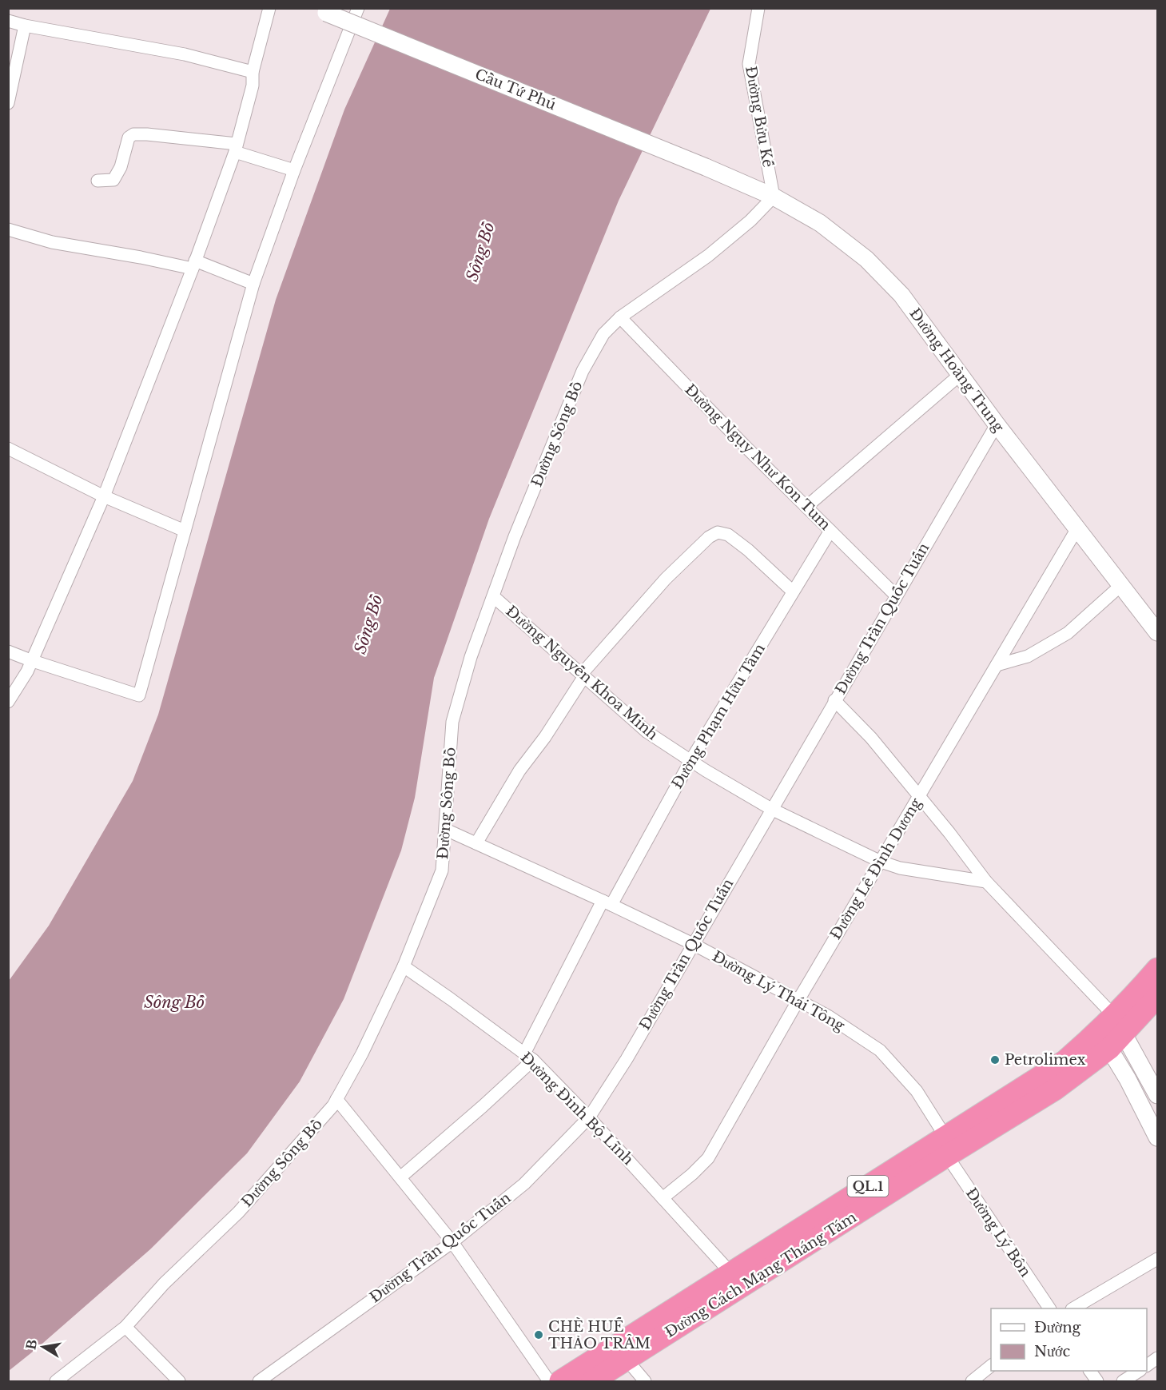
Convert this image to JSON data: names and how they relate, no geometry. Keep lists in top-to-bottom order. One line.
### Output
{"streets":{"highway":["QL.1","Đường Cách Mạng Tháng Tám"],"main road":["Cầu Tứ Phú","Đường Hoàng Trung"],"street":["Đường Bửu Kế","Đường Sông Bồ","Đường Ngụy Như Kon Tum","Đường Trần Quốc Tuấn","Đường Nguyễn Khoa Minh","Đường Phạm Hữu Tâm","Đường Lê Đình Dương","Đường Lý Thái Tông","Đường Đinh Bộ Lĩnh","Đường Lý Bôn"]},"crossings":[["Cầu Tứ Phú","Đường Hoàng Trung"],["Đường Bửu Kế","Đường Hoàng Trung"],["Đường Bửu Kế","Đường Sông Bồ"],["Đường Hoàng Trung","Đường Sông Bồ"],["Đường Hoàng Trung","Đường Trần Quốc Tuấn"],["Đường Hoàng Trung","Đường Lê Đình Dương"],["Đường Sông Bồ","Đường Ngụy Như Kon Tum"],["Đường Sông Bồ","Đường Nguyễn Khoa Minh"],["Đường Sông Bồ","Đường Lý Thái Tông"],["Đường Sông Bồ","Đường Đinh Bộ Lĩnh"],["Đường Ngụy Như Kon Tum","Đường Trần Quốc Tuấn"],["Đường Ngụy Như Kon Tum","Đường Phạm Hữu Tâm"],["Đường Trần Quốc Tuấn","Đường Nguyễn Khoa Minh"],["Đường Trần Quốc Tuấn","Đường Lý Thái Tông"],["Đường Trần Quốc Tuấn","Đường Đinh Bộ Lĩnh"],["Đường Nguyễn Khoa Minh","Đường Phạm Hữu Tâm"],["Đường Nguyễn Khoa Minh","Đường Lê Đình Dương"],["Đường Phạm Hữu Tâm","Đường Lý Thái Tông"],["Đường Phạm Hữu Tâm","Đường Đinh Bộ Lĩnh"],["Đường Lê Đình Dương","Đường Lý Thái Tông"],["Đường Lê Đình Dương","Đường Đinh Bộ Lĩnh"],["Đường Lý Thái Tông","Đường Lý Bôn"],["Đường Lý Thái Tông","Đường Cách Mạng Tháng Tám"],["Đường Đinh Bộ Lĩnh","Đường Cách Mạng Tháng Tám"],["Đường Lý Bôn","Đường Cách Mạng Tháng Tám"]],"water":["Sông Bồ"],"places":["Petrolimex","CHÈ HUẾ THẢO TRÂM"],"legend":["Đường","Nước"],"north":"left"}
